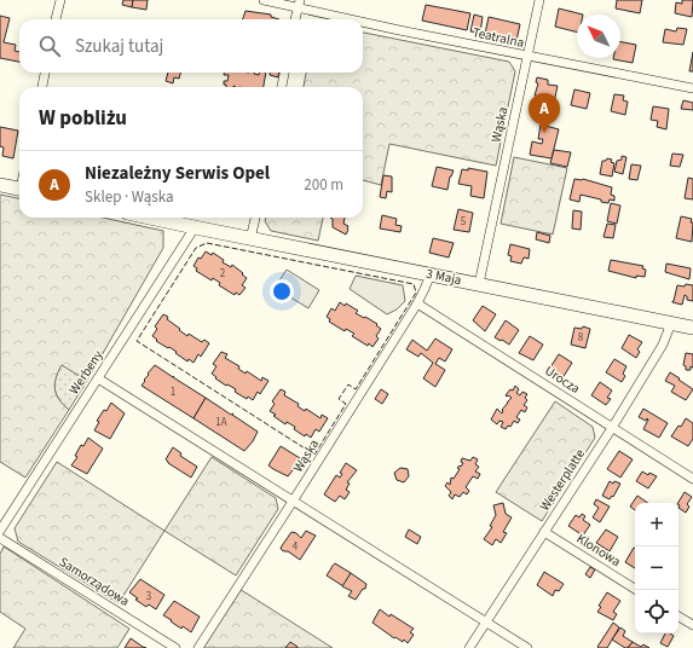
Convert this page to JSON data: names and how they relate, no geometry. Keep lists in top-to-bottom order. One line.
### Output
{"streets":{"street":["Teatralna","Wąska","3 Maja","Werbeny","Urocza","Westerplatte","Klonowa","Samorządowa"]},"crossings":[["Teatralna","Wąska"],["Wąska","3 Maja"],["Wąska","Urocza"],["3 Maja","Werbeny"],["3 Maja","Westerplatte"],["Urocza","Westerplatte"],["Westerplatte","Klonowa"]],"house_numbers":["5","2","8","1","1A","4","3"],"north":"top left","page":{"search":"Szukaj tutaj","heading":"W pobliżu","pins":"A","list":[{"mark":"A","name":"Niezależny Serwis Opel","note":"Sklep · Wąska","value":"200 m"}],"map_buttons":["+","−"]}}
